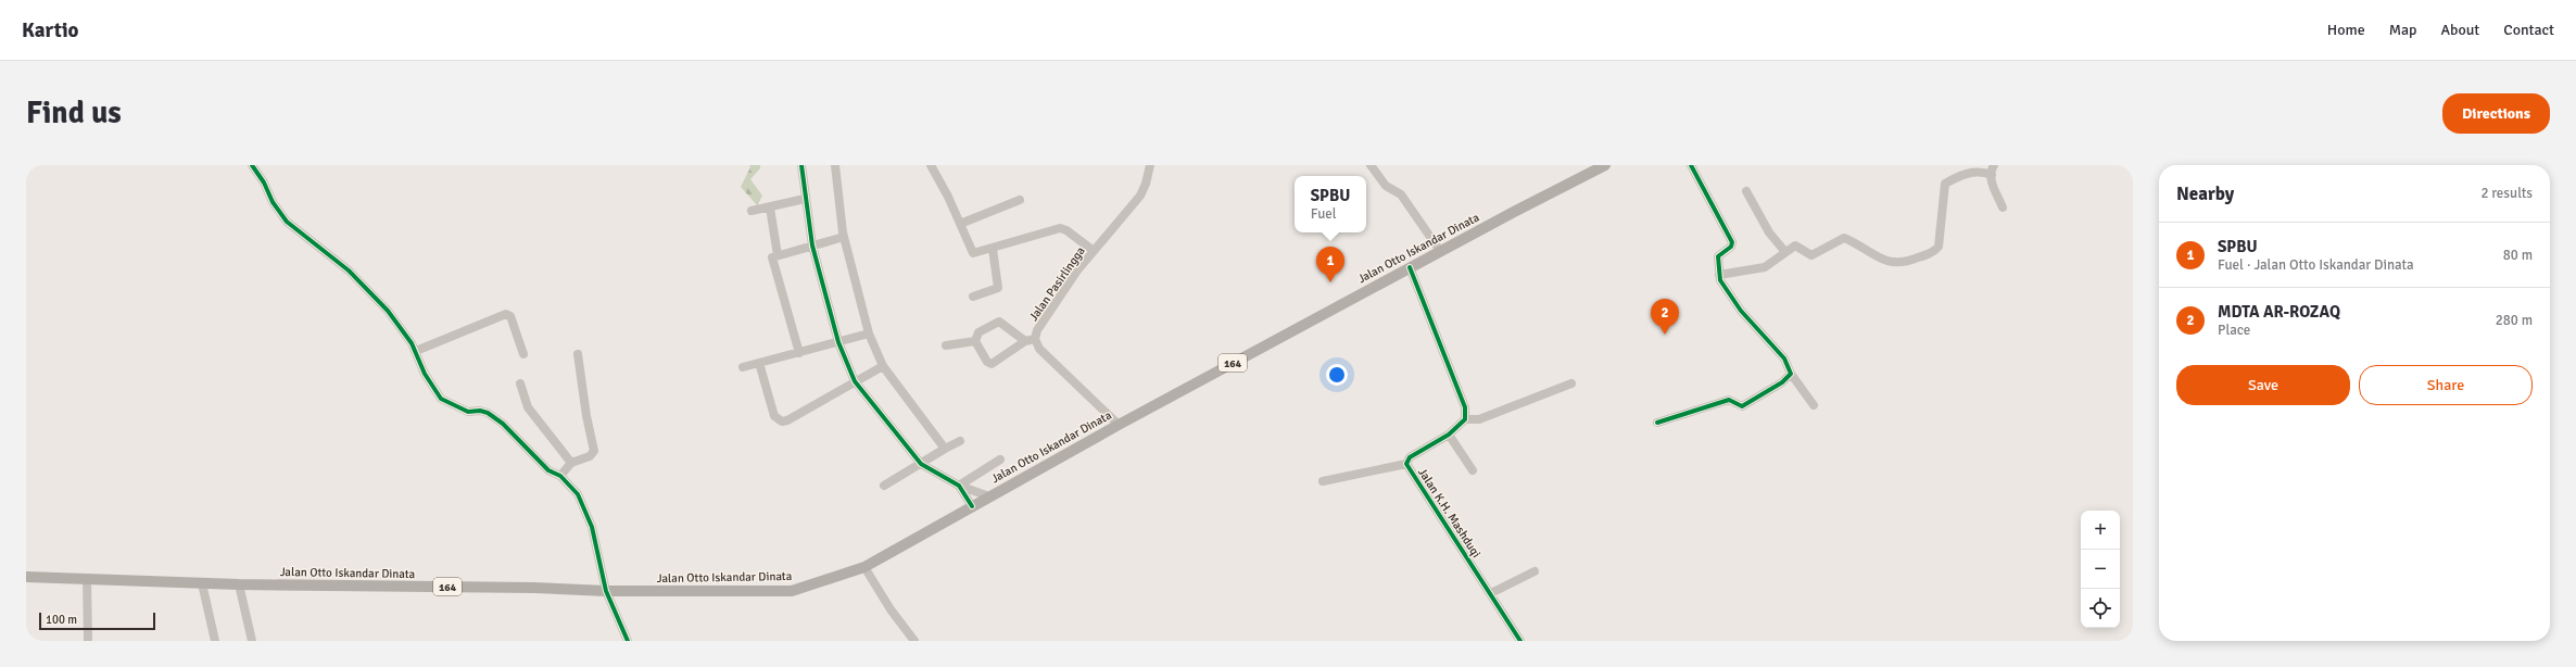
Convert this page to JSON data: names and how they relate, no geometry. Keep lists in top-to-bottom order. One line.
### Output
{"streets":{"main road":["Jalan Otto Iskandar Dinata","164"],"street":["Jalan Pasirlingga","Jalan K.H. Mashduqi"]},"crossings":[["Jalan Otto Iskandar Dinata","Jalan Pasirlingga"]],"scale_bar":"100 m","page":{"header":"Kartio","nav":["Home","Map","About","Contact"],"buttons":["Directions",["Save","Share"]],"title":"Find us","heading":["Nearby","2 results"],"popup":["SPBU","Fuel"],"list":[{"mark":"1","name":"SPBU","note":"Fuel · Jalan Otto Iskandar Dinata","value":"80 m"},{"mark":"2","name":"MDTA AR-ROZAQ","note":"Place","value":"280 m"}],"pins":["1","2"],"map_buttons":["+","−"],"scale":"100 m"}}
